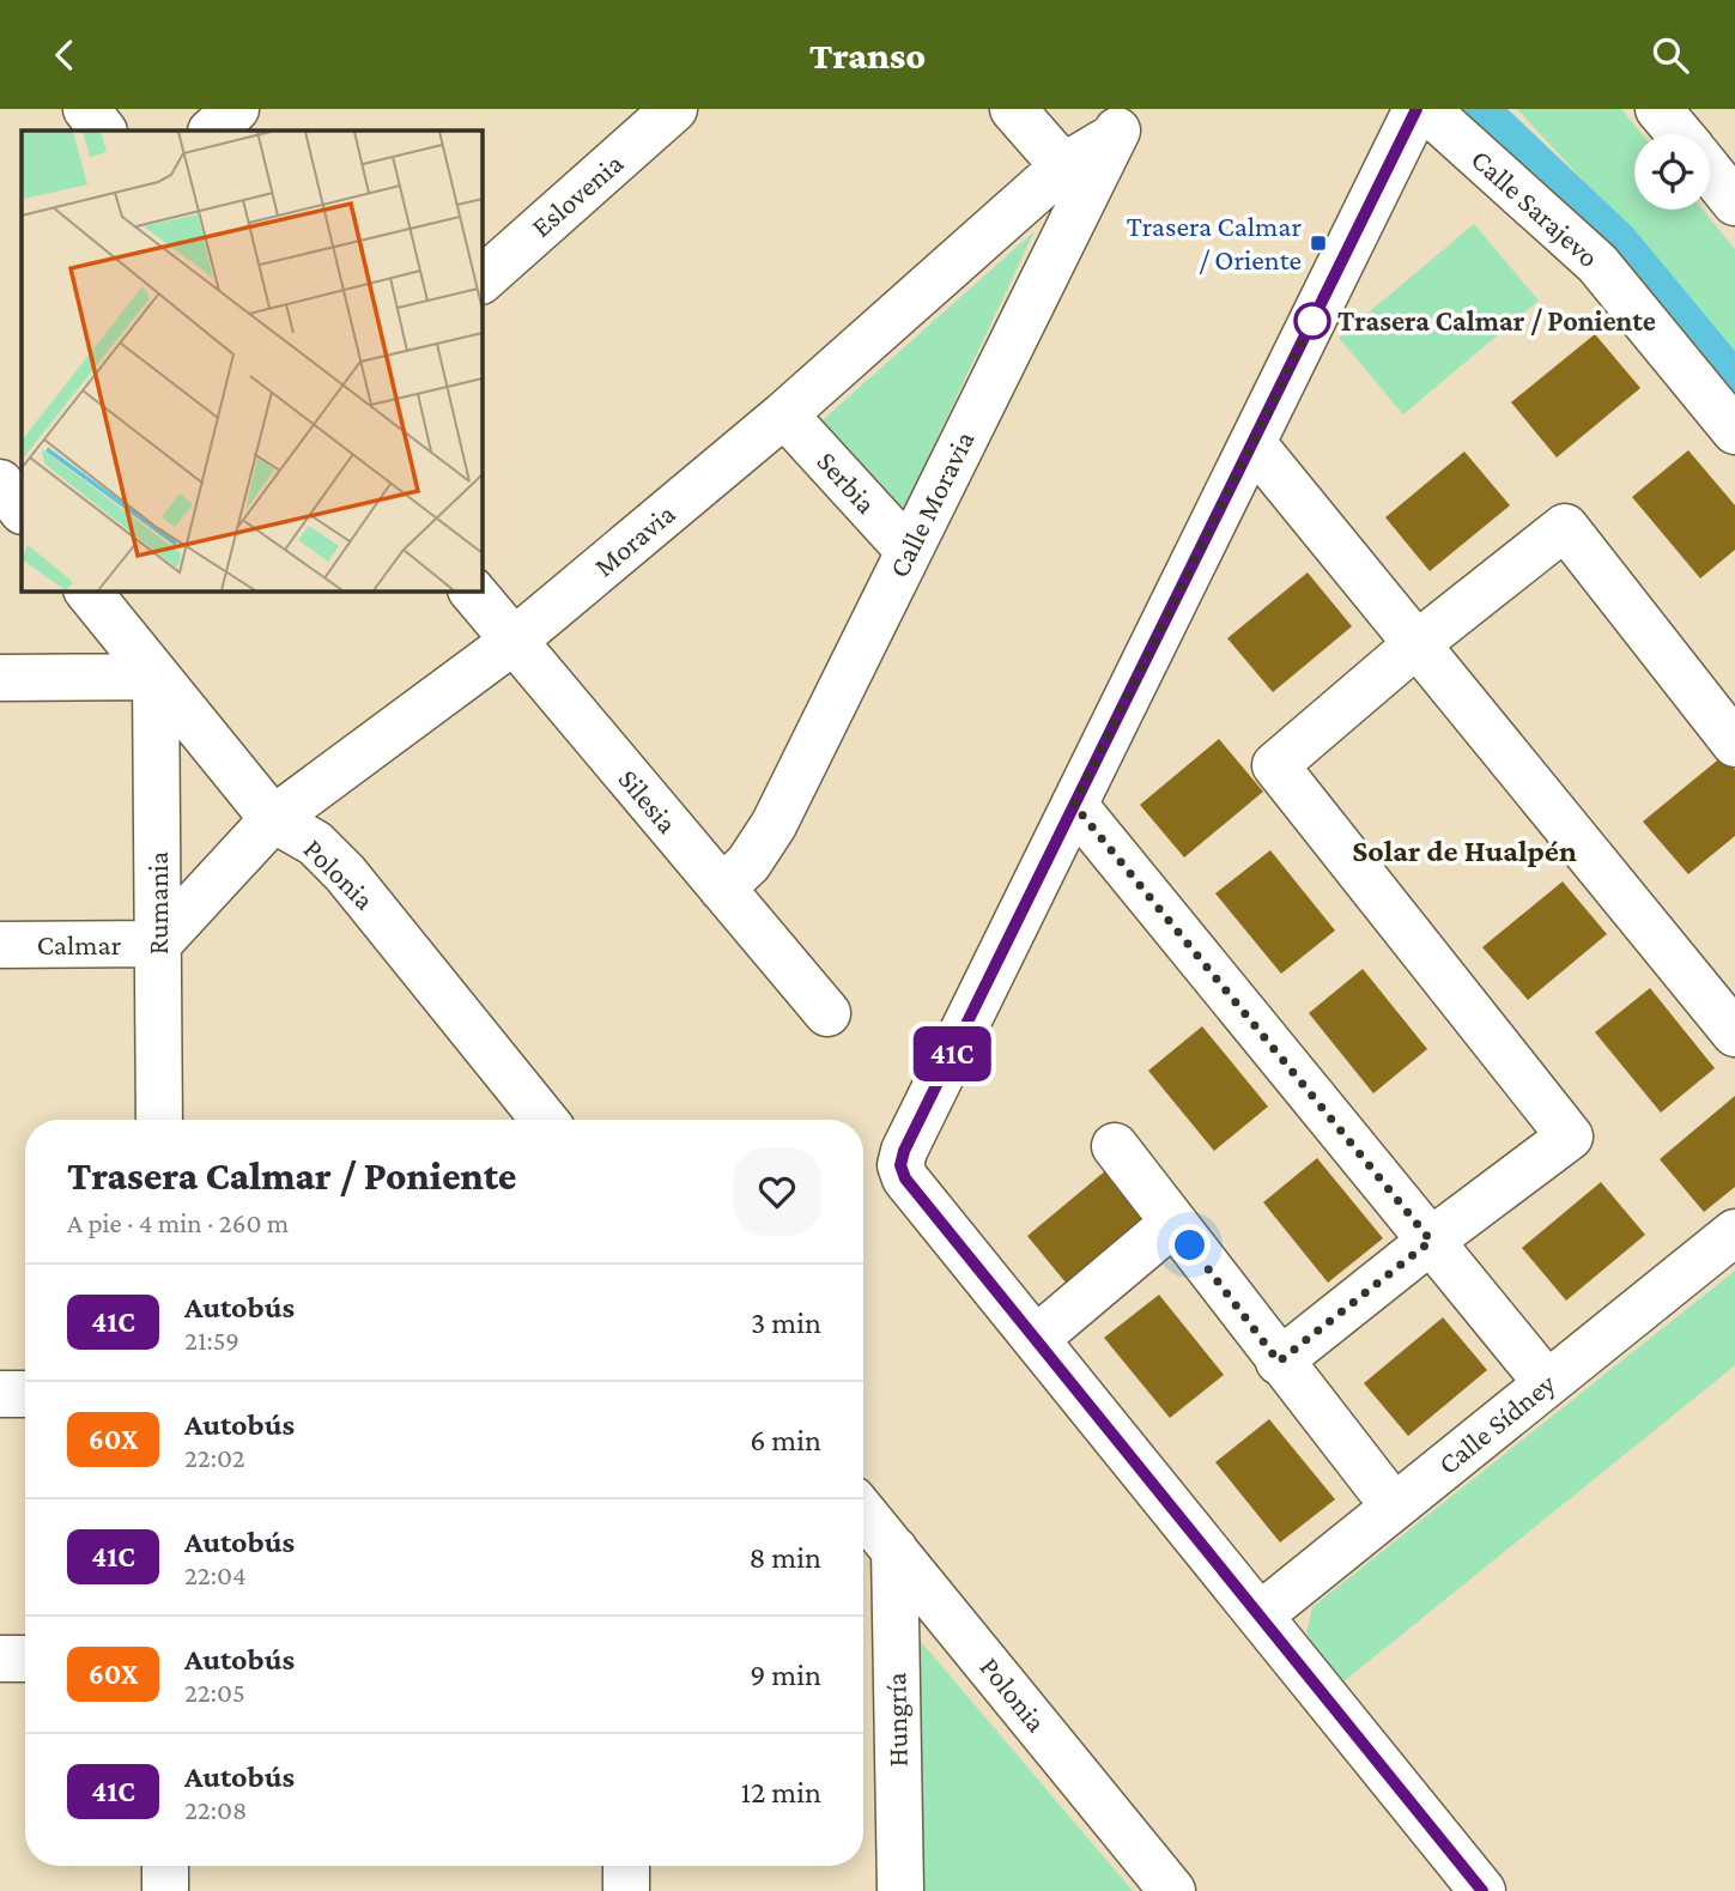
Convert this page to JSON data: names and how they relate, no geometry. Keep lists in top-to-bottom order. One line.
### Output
{"streets":{"street":["Eslovenia","Calle Sarajevo","Serbia","Calle Moravia","Moravia","Silesia","Polonia","Rumania","Calmar","Calle Sídney","Hungría"]},"crossings":[["Serbia","Calle Moravia"],["Serbia","Moravia"],["Calle Moravia","Moravia"],["Calle Moravia","Silesia"],["Moravia","Silesia"],["Moravia","Polonia"],["Moravia","Rumania"],["Moravia","Calmar"],["Polonia","Rumania"],["Polonia","Hungría"],["Rumania","Calmar"]],"districts":["Solar de Hualpén"],"places":{"transit":["Trasera Calmar / Oriente"],"other":["Trasera Calmar / Poniente"]},"lines":["bus line 41C"],"page":{"header":"Transo","on_map":"41C","heading":["Trasera Calmar / Poniente","A pie · 4 min · 260 m"],"list":[{"mark":"41C","name":"Autobús","note":"21:59","value":"3 min"},{"mark":"60X","name":"Autobús","note":"22:02","value":"6 min"},{"mark":"41C","name":"Autobús","note":"22:04","value":"8 min"},{"mark":"60X","name":"Autobús","note":"22:05","value":"9 min"},{"mark":"41C","name":"Autobús","note":"22:08","value":"12 min"}]}}
